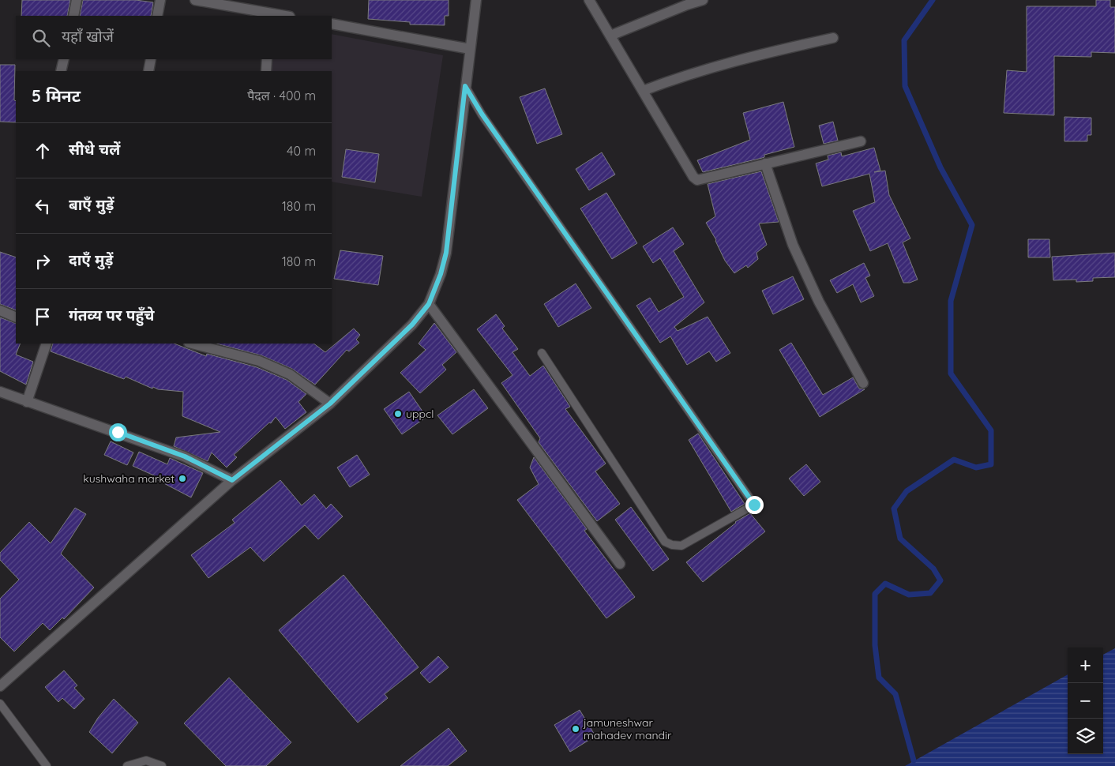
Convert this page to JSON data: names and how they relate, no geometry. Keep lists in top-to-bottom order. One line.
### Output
{"places":["uppcl","kushwaha market","jamuneshwar mahadev mandir"],"page":{"search":"यहाँ खोजें","heading":["5 मिनट","पैदल · 400 m"],"list":[["सीधे चलें","40 m"],["बाएँ मुड़ें","180 m"],["दाएँ मुड़ें","180 m"],"गंतव्य पर पहुँचे"],"map_buttons":["+","−"]}}
